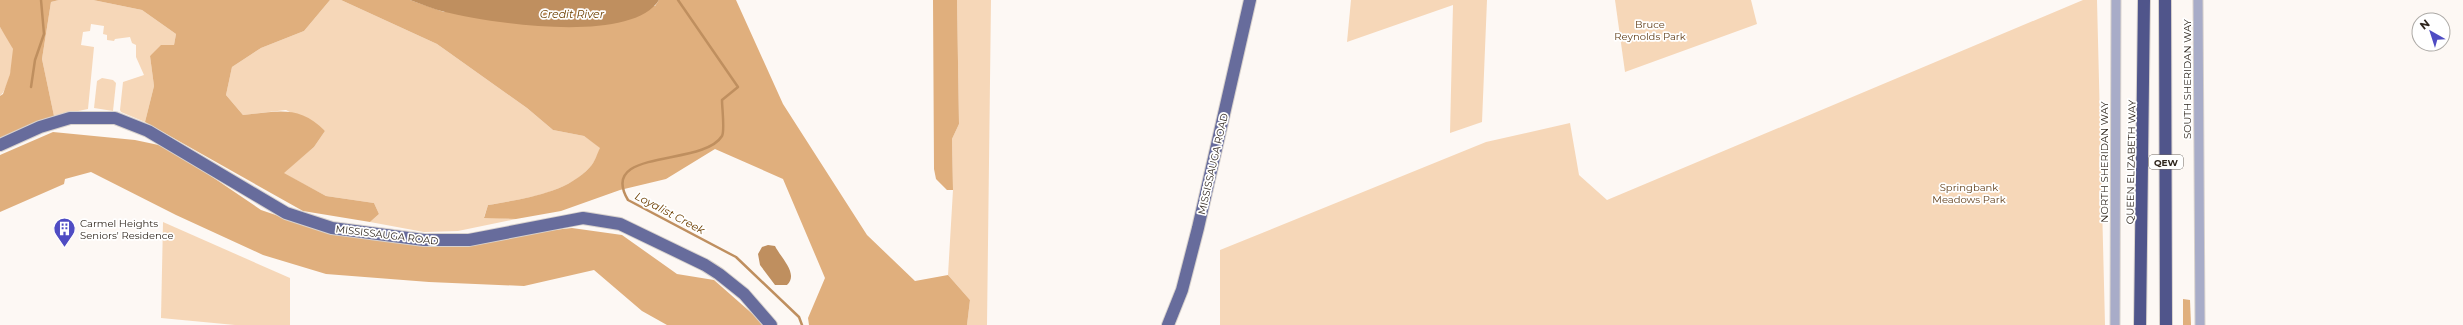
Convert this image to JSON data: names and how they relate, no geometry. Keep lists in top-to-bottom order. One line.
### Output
{"streets":{"highway":["QUEEN ELIZABETH WAY","QEW"],"main road":["MISSISSAUGA ROAD"],"street":["SOUTH SHERIDAN WAY","NORTH SHERIDAN WAY"]},"water":["Credit River","Loyalist Creek"],"parks":["Bruce Reynolds Park","Springbank Meadows Park"],"places":{"building":["Carmel Heights Seniors' Residence"]},"north":"top left"}
